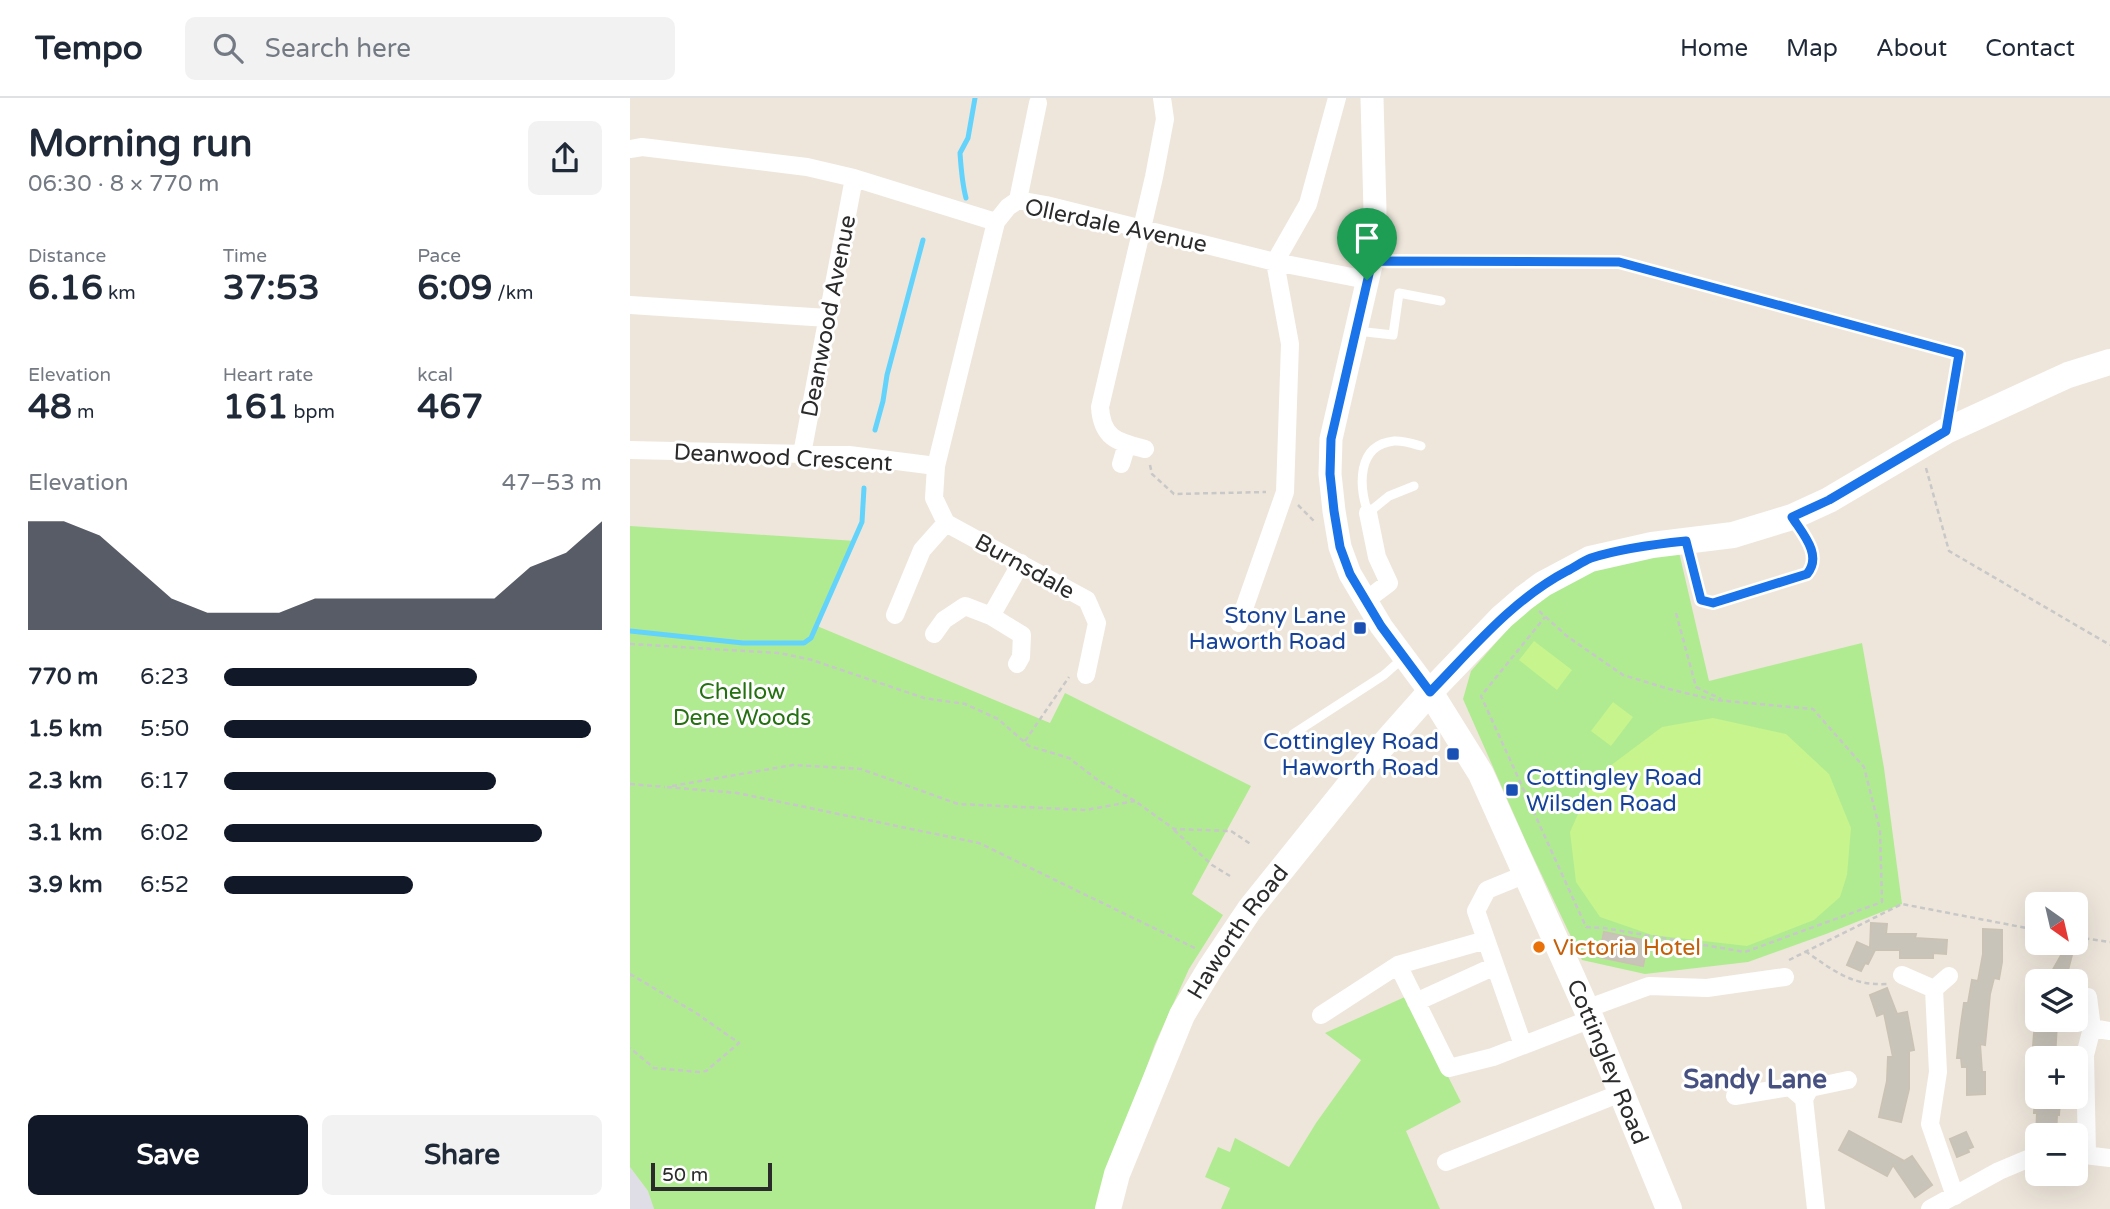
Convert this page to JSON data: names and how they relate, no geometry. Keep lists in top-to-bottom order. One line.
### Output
{"streets":{"main road":["Haworth Road","Cottingley Road"],"street":["Ollerdale Avenue","Deanwood Avenue","Deanwood Crescent","Burnsdale"]},"crossings":[["Ollerdale Avenue","Deanwood Crescent"],["Deanwood Avenue","Deanwood Crescent"],["Haworth Road","Cottingley Road"]],"districts":["Sandy Lane"],"parks":["Chellow Dene Woods"],"places":{"transit":["Stony Lane Haworth Road","Cottingley Road Haworth Road","Cottingley Road Wilsden Road"],"other":["Victoria Hotel"]},"scale_bar":"50 m","north":"bottom right","page":{"header":"Tempo","search":"Search here","nav":["Home","Map","About","Contact"],"heading":["Morning run","06:30 · 8 × 770 m"],"stats":[["Distance","6.16 km"],["Time","37:53"],["Pace","6:09 /km"],["Elevation","48 m"],["Heart rate","161 bpm"],["kcal","467"]],"chart":["Elevation","47–53 m"],"list":[{"name":"770 m","note":"6:23"},{"name":"1.5 km","note":"5:50"},{"name":"2.3 km","note":"6:17"},{"name":"3.1 km","note":"6:02"},{"name":"3.9 km","note":"6:52"}],"map_buttons":["+","−"],"buttons":["Save","Share"],"scale":"50 m"}}
